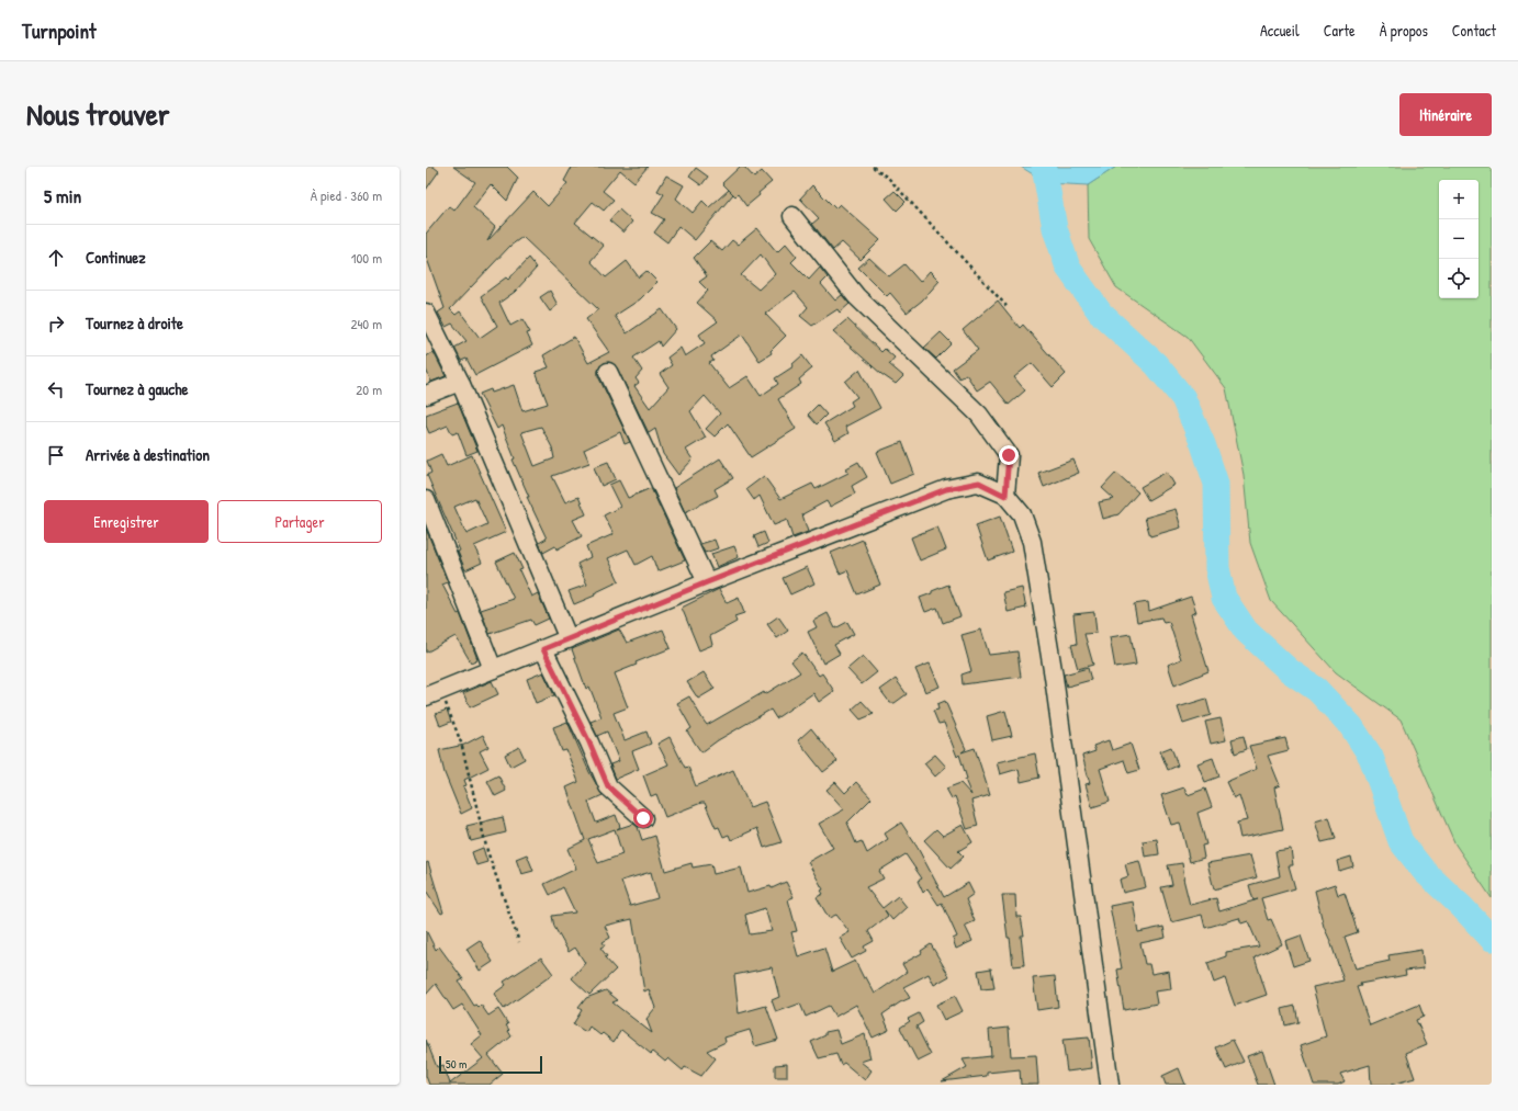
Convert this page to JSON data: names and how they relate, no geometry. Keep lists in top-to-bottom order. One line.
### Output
{"scale_bar":"50 m","page":{"header":"Turnpoint","nav":["Accueil","Carte","À propos","Contact"],"title":"Nous trouver","buttons":["Itinéraire",["Enregistrer","Partager"]],"heading":["5 min","À pied · 360 m"],"map_buttons":["+","−"],"list":[["Continuez","100 m"],["Tournez à droite","240 m"],["Tournez à gauche","20 m"],"Arrivée à destination"],"scale":"50 m"}}
